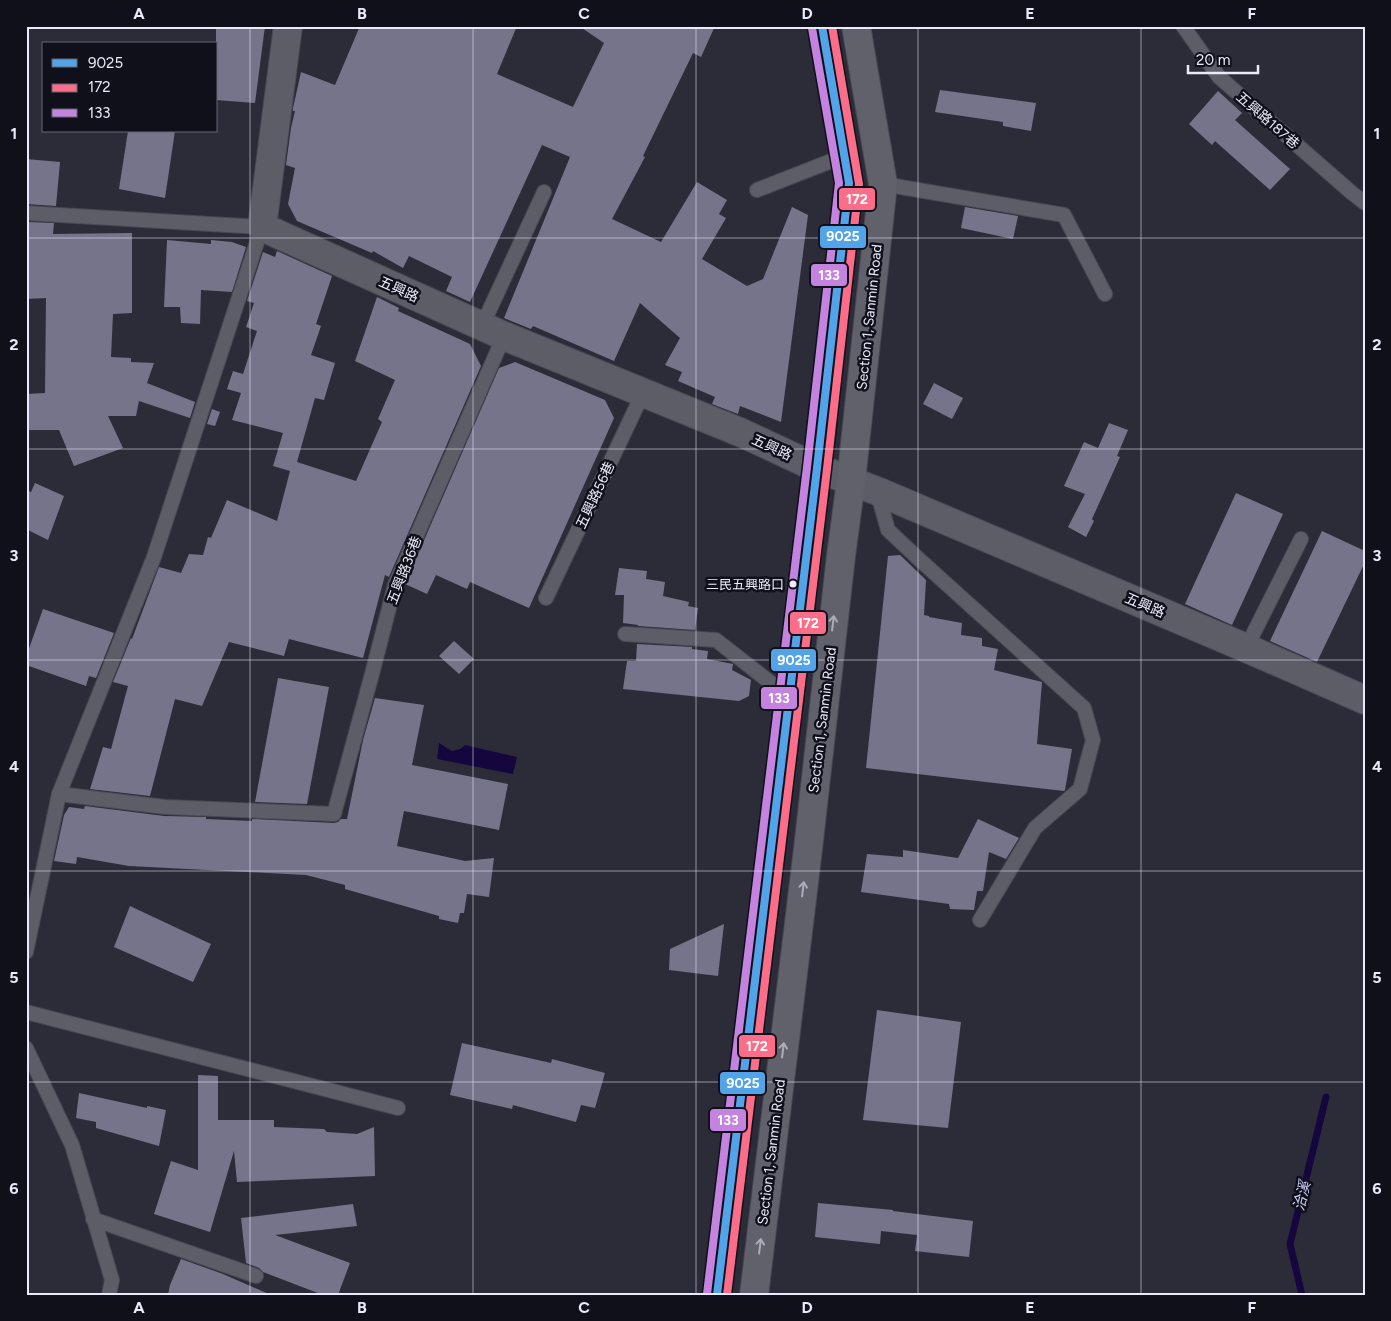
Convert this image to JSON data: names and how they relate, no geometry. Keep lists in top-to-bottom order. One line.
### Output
{"streets":{"street":["五興路","Section 1, Sanmin Road"],"lane":["五興路187巷","五興路56巷","五興路36巷"]},"crossings":[["五興路","Section 1, Sanmin Road"],["五興路","五興路56巷"],["五興路","五興路36巷"]],"water":["洽溪"],"places":["三民五興路口"],"lines":["transit line 9025","transit line 172","transit line 133"],"legend":["9025","172","133"],"scale_bar":"20 m","grid":{"columns":["A","B","C","D","E","F"],"rows":["1","2","3","4","5","6"]}}
